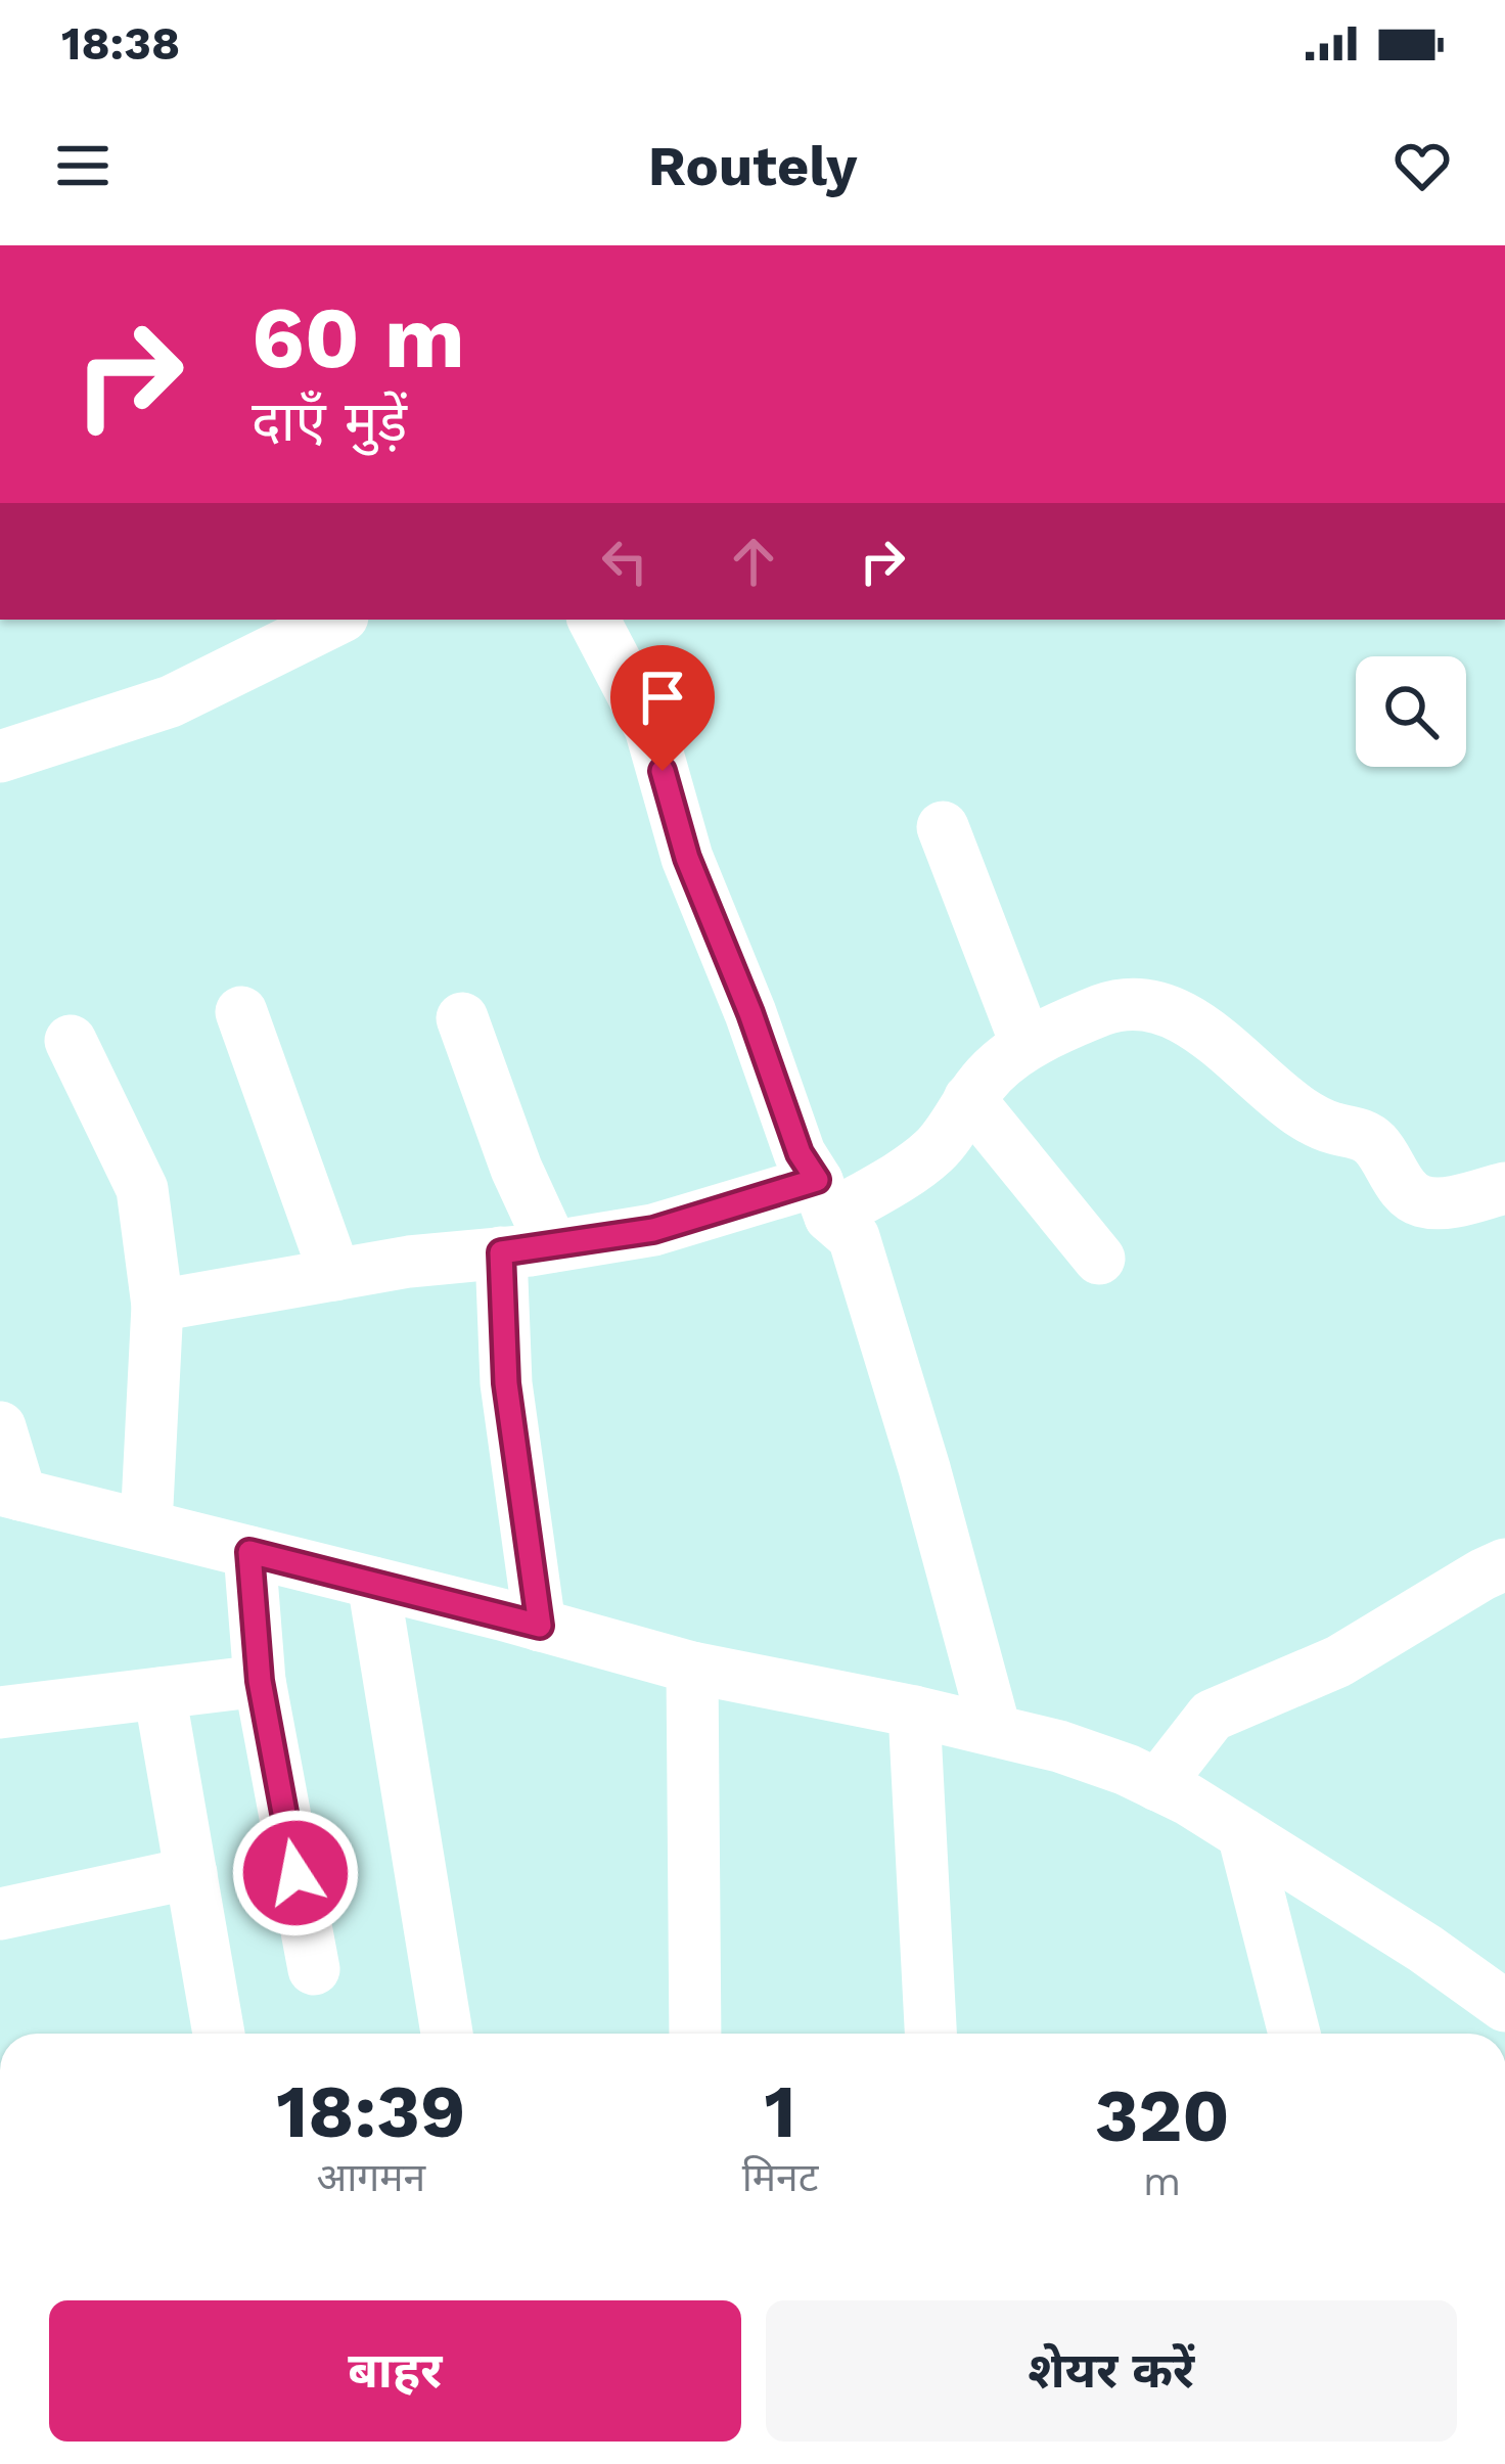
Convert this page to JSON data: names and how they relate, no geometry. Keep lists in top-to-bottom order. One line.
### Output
{"page":{"status":"18:38","header":"Routely","turn":["60 m","दाएँ मुड़ें"],"eta":["18:39","आगमन","1","मिनट","320","m"],"buttons":["बाहर","शेयर करें"]}}
